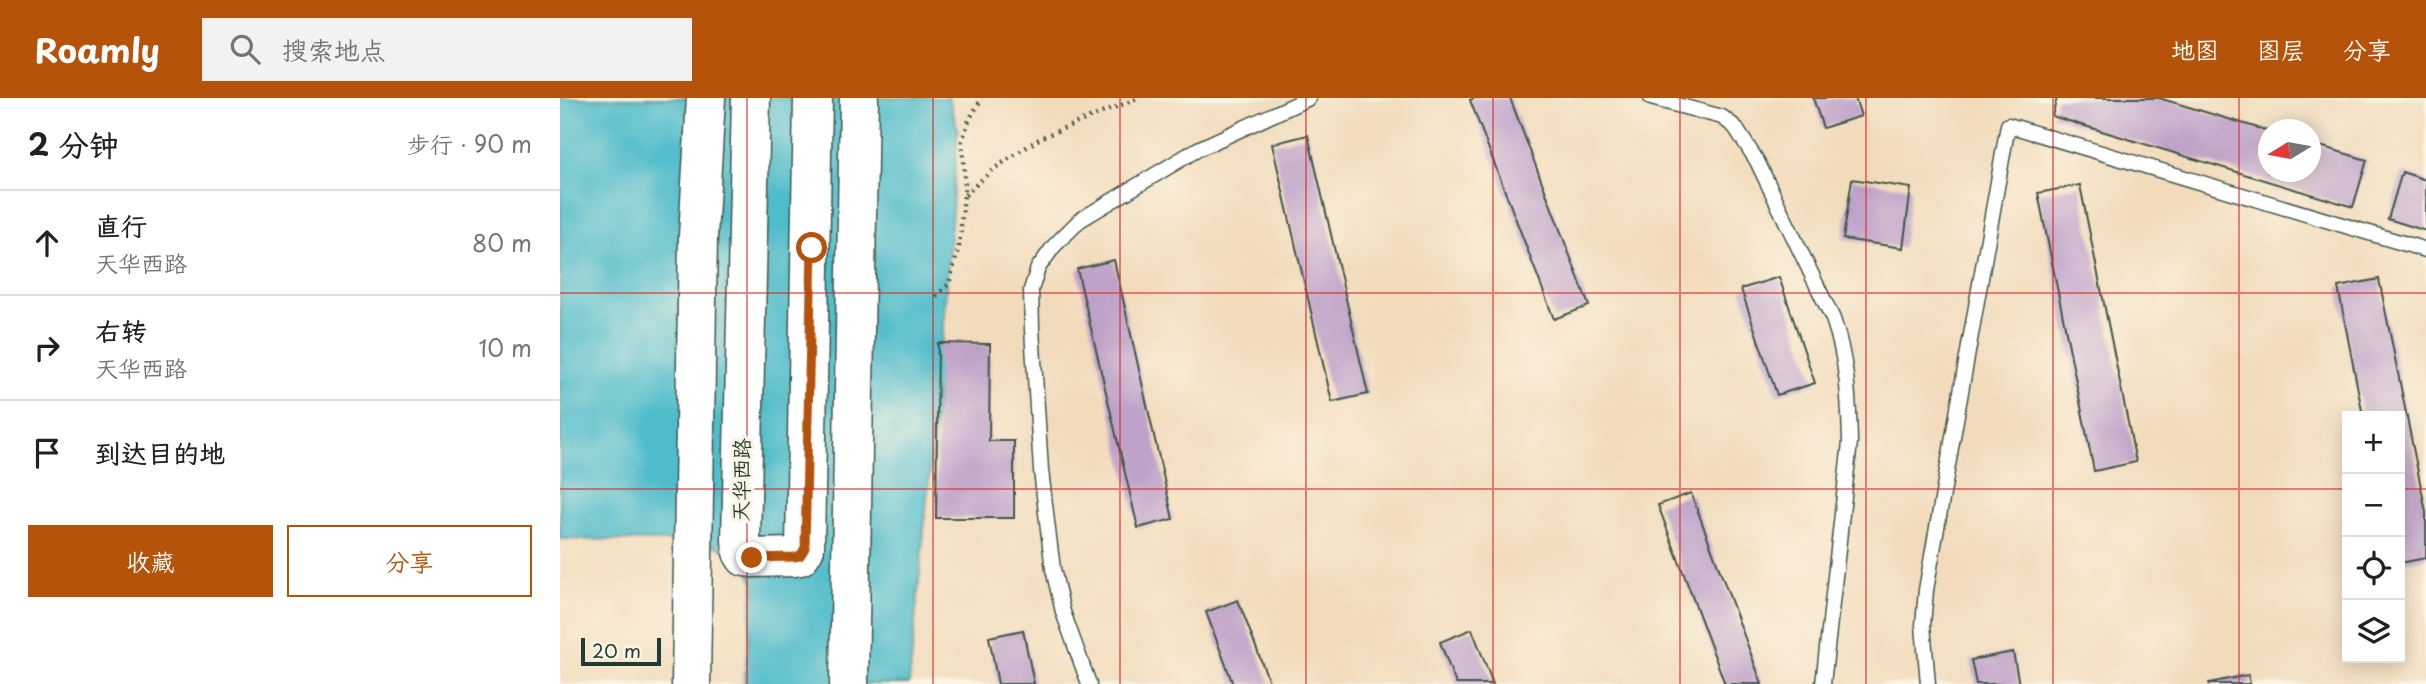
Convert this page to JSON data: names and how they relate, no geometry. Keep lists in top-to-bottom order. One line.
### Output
{"streets":{"main road":["天华西路"]},"scale_bar":"20 m","north":"left","page":{"header":"Roamly","search":"搜索地点","nav":["地图","图层","分享"],"heading":["2 分钟","步行 · 90 m"],"list":[["直行","天华西路","80 m"],["右转","天华西路","10 m"],"到达目的地"],"map_buttons":["+","−"],"buttons":["收藏","分享"],"scale":"20 m"}}
